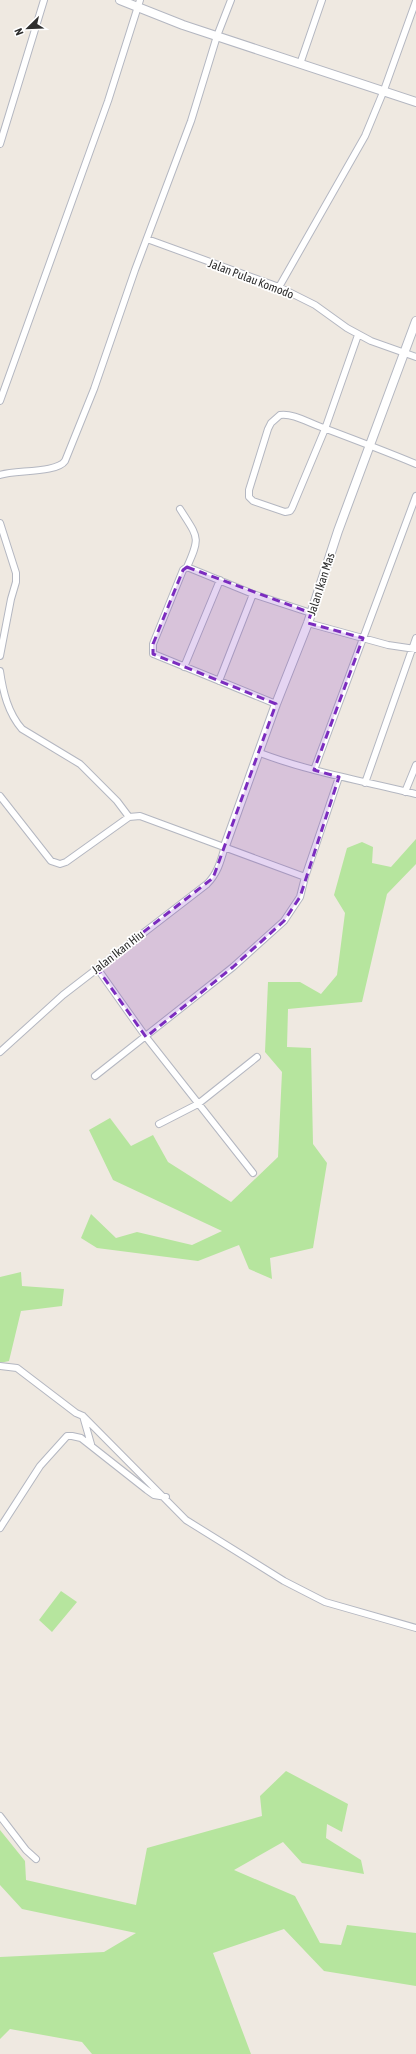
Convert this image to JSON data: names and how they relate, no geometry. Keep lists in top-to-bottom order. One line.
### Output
{"streets":{"street":["Jalan Pulau Komodo","Jalan Ikan Mas","Jalan Ikan Hiu"]},"crossings":[["Jalan Pulau Komodo","Jalan Ikan Mas"],["Jalan Ikan Mas","Jalan Ikan Hiu"]],"north":"bottom left"}
